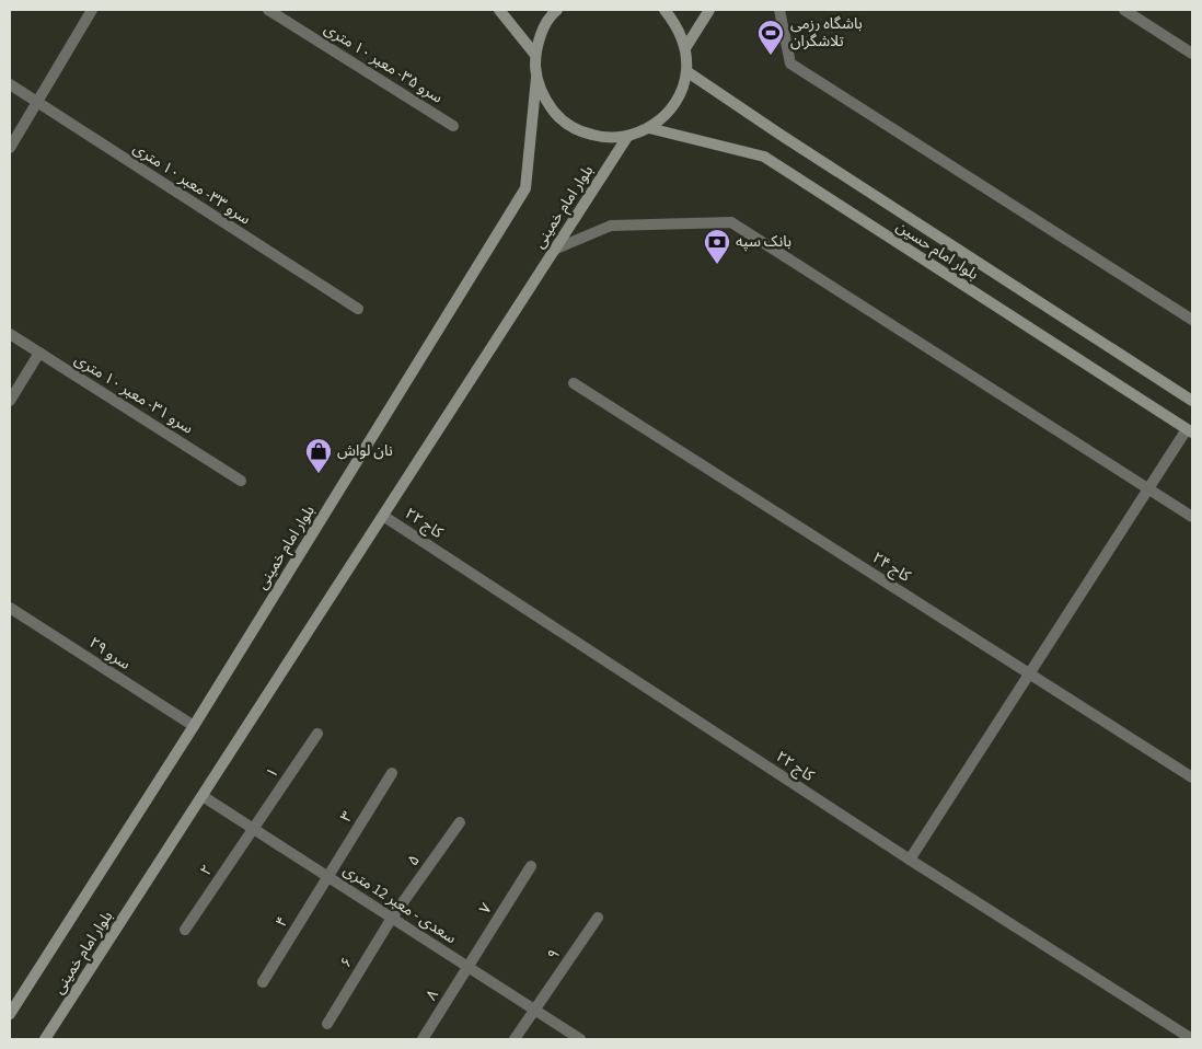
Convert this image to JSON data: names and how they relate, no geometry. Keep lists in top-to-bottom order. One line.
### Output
{"streets":{"street":["سرو ۳۵- معبر ۱۰ متری","سرو ۳۳- معبر ۱۰ متری","بلوار امام خمینی","بلوار امام حسین","سرو ۳۱- معبر ۱۰ متری","کاج ۲۲","کاج ۲۴","سرو ۲۹","۱","۳","۵","۲","سعدی - معبر 12 متری","۷","۴","۹","۶","۸"]},"crossings":[["بلوار امام خمینی","کاج ۲۲"],["بلوار امام خمینی","سرو ۲۹"],["بلوار امام خمینی","سعدی - معبر 12 متری"],["۱","۲"],["۱","سعدی - معبر 12 متری"],["۳","سعدی - معبر 12 متری"],["۳","۴"],["۵","سعدی - معبر 12 متری"],["۵","۶"],["۲","سعدی - معبر 12 متری"],["سعدی - معبر 12 متری","۷"],["سعدی - معبر 12 متری","۴"],["سعدی - معبر 12 متری","۹"],["سعدی - معبر 12 متری","۶"],["سعدی - معبر 12 متری","۸"],["۷","۸"]],"places":{"sports":["باشگاه رزمی تلاشگران"],"bank":["بانک سپه"],"shop":["نان لواش"]}}
